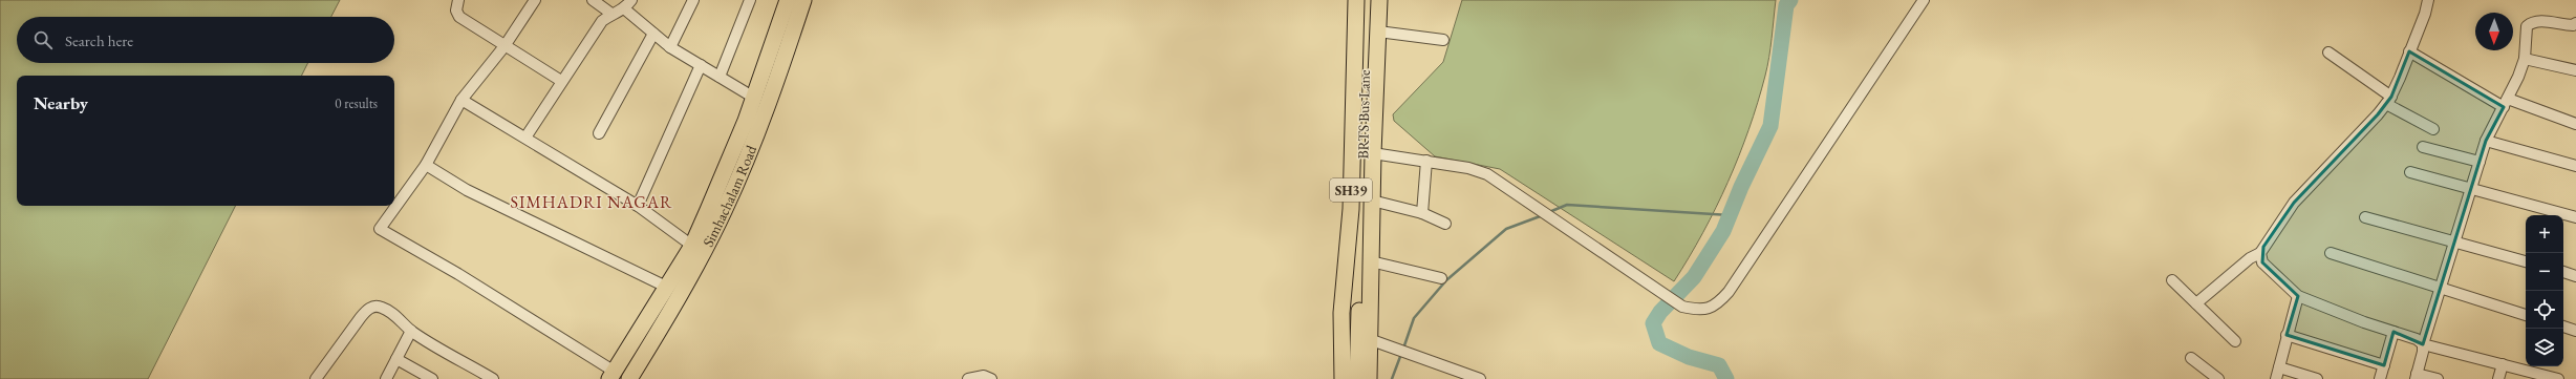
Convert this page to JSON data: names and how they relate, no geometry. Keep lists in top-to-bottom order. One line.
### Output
{"streets":{"main road":["BRTS Bus Lane","SH39","Simhachalam Road"]},"districts":["SIMHADRI NAGAR"],"north":"bottom","page":{"search":"Search here","heading":["Nearby","0 results"],"map_buttons":["+","−"]}}
